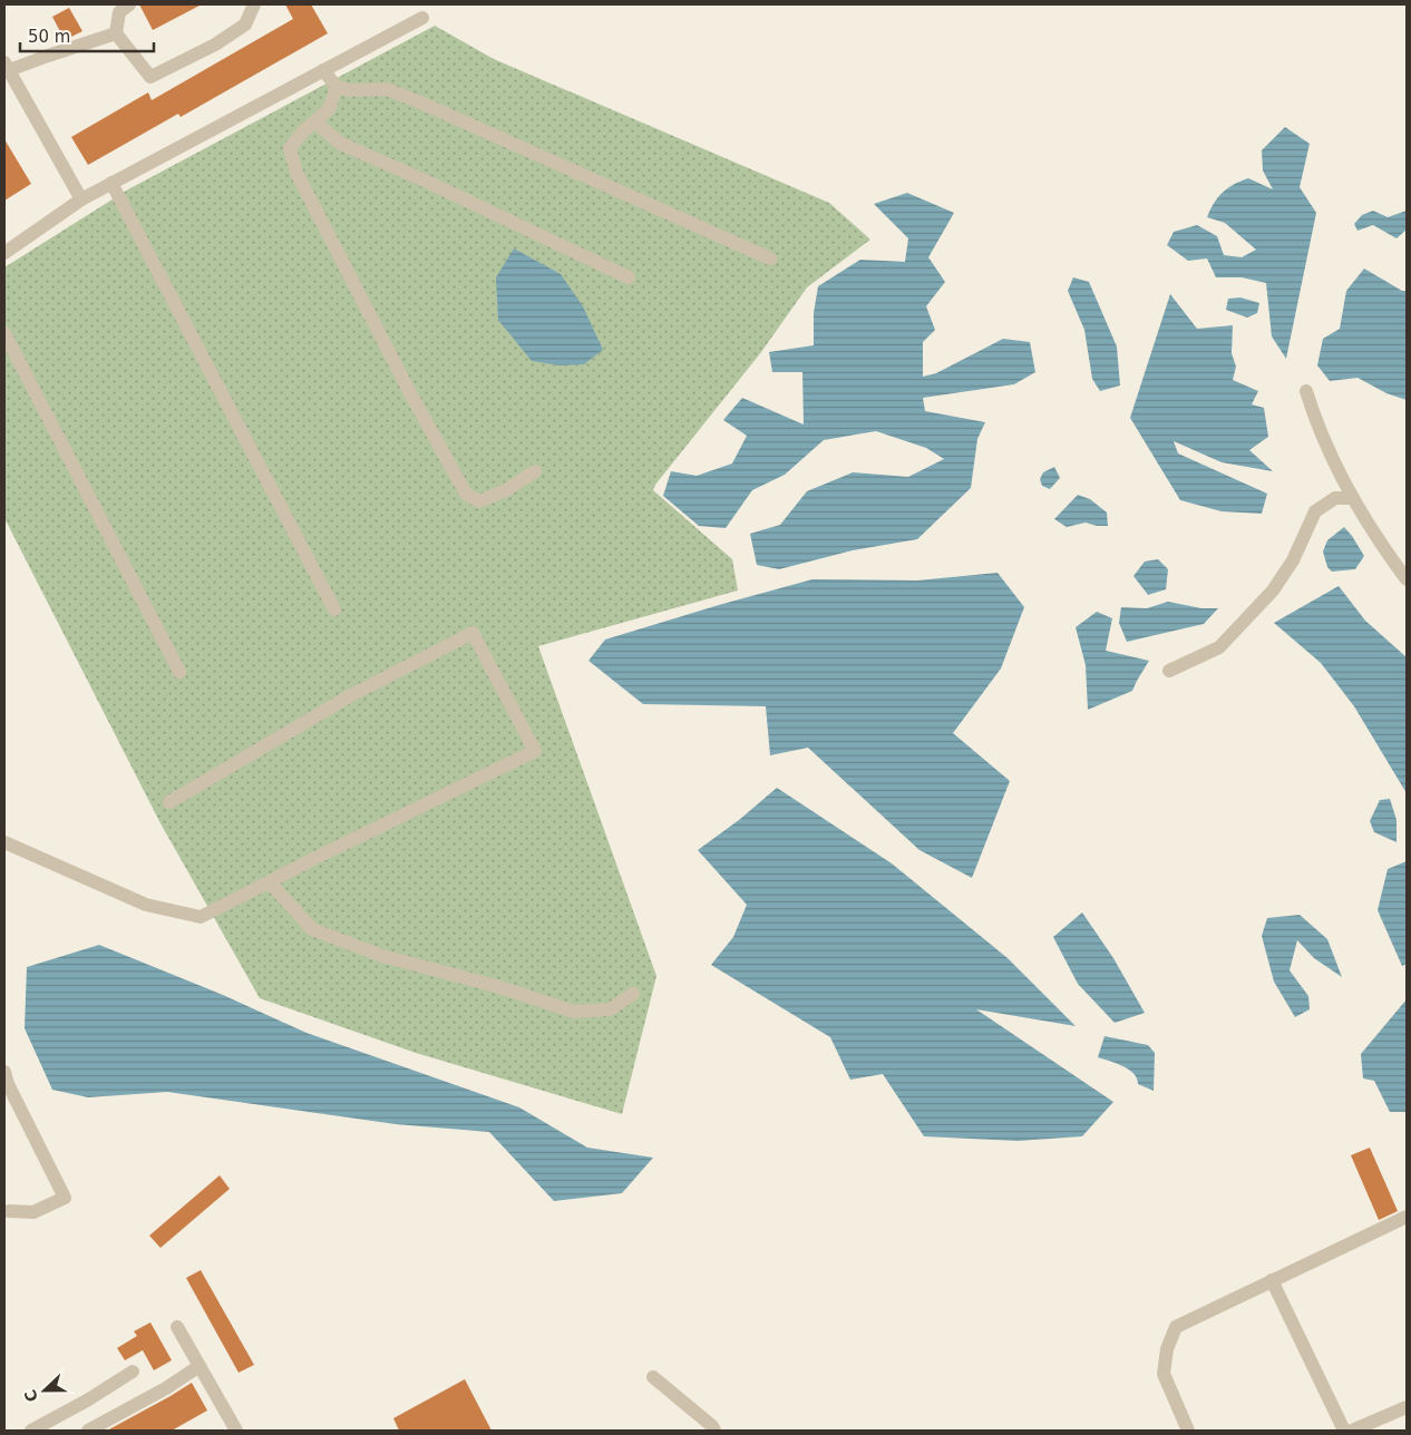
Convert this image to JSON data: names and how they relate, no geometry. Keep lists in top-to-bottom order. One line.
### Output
{"scale_bar":"50 m","north":"left"}
